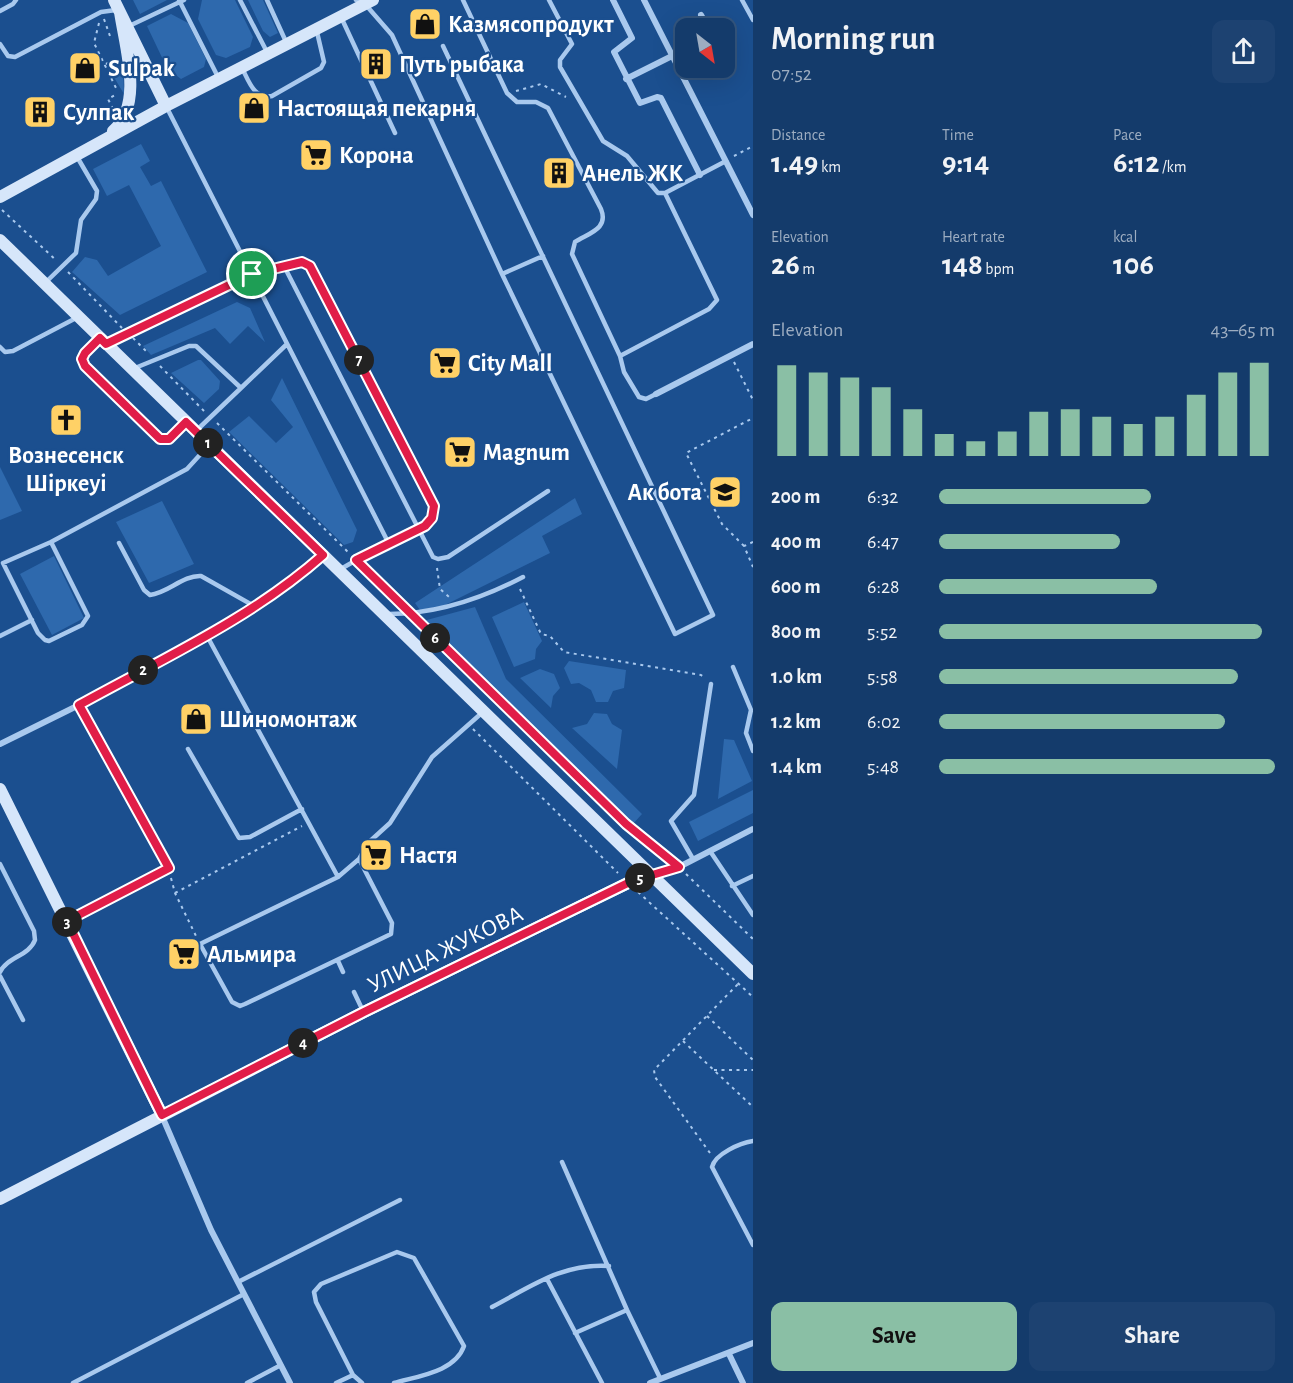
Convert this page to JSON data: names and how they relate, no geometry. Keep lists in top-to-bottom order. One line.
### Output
{"streets":{"main road":["УЛИЦА ЖУКОВА"]},"places":{"shop":["Казмясопродукт","Sulpak","Настоящая пекарня","Шиномонтаж"],"building":["Путь рыбака","Сулпак","Анель ЖК"],"supermarket":["Корона","City Mall","Magnum","Настя","Альмира"],"church":["Вознесенск Шіркеуі"],"school or university":["Ак бота"]},"north":"bottom right","page":{"heading":["Morning run","07:52"],"stats":[["Distance","1.49 km"],["Time","9:14"],["Pace","6:12 /km"],["Elevation","26 m"],["Heart rate","148 bpm"],["kcal","106"]],"chart":["Elevation","43–65 m"],"pins":["7","1","6","2","5","3","4"],"list":[{"name":"200 m","note":"6:32"},{"name":"400 m","note":"6:47"},{"name":"600 m","note":"6:28"},{"name":"800 m","note":"5:52"},{"name":"1.0 km","note":"5:58"},{"name":"1.2 km","note":"6:02"},{"name":"1.4 km","note":"5:48"}],"buttons":["Save","Share"]}}
